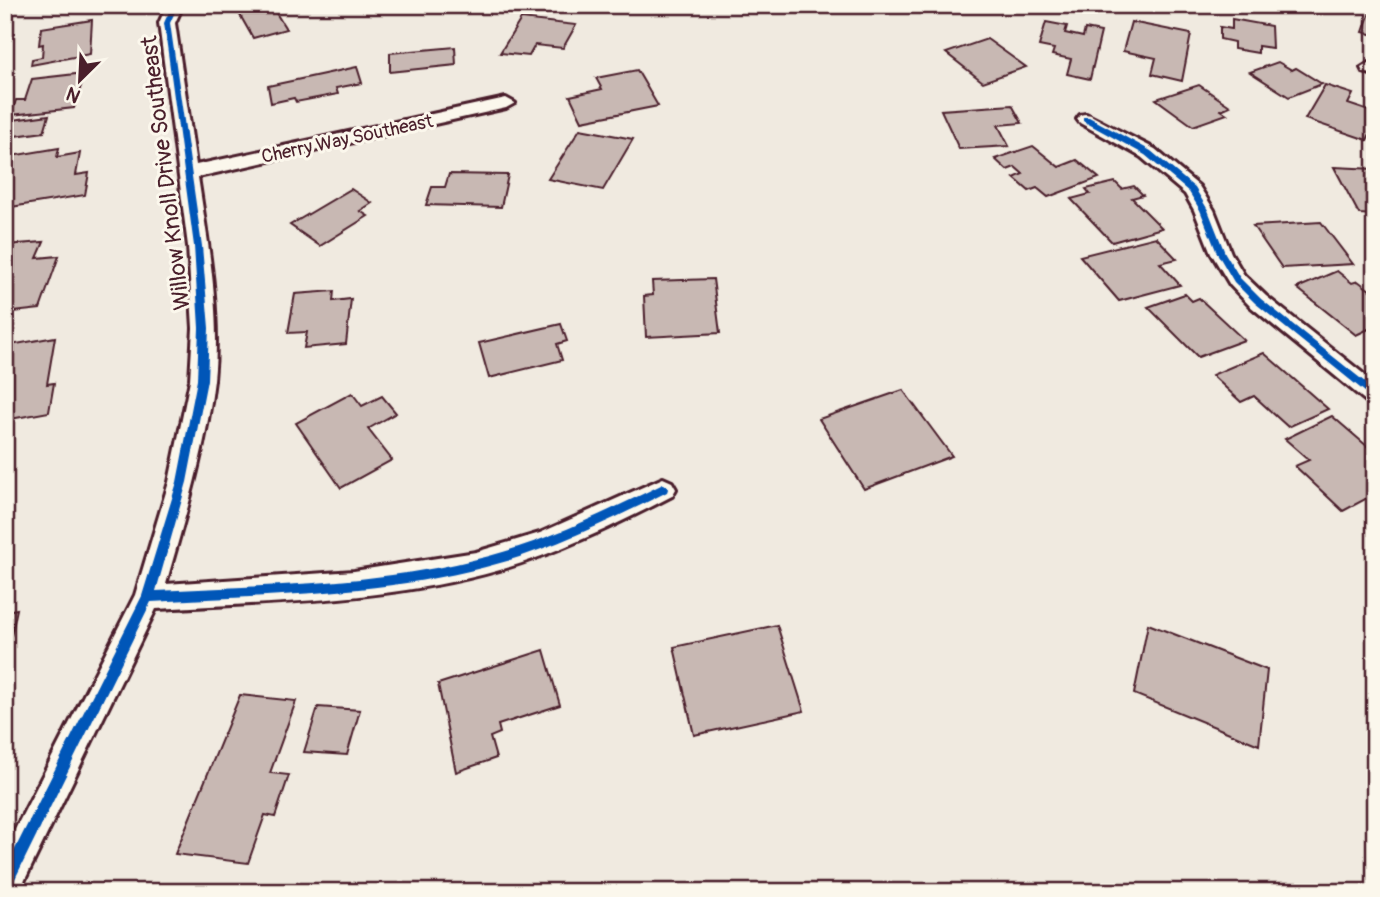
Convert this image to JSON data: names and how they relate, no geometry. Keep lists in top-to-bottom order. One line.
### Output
{"streets":{"street":["Cherry Way Southeast","Willow Knoll Drive Southeast"]},"crossings":[["Cherry Way Southeast","Willow Knoll Drive Southeast"]],"north":"bottom left"}
